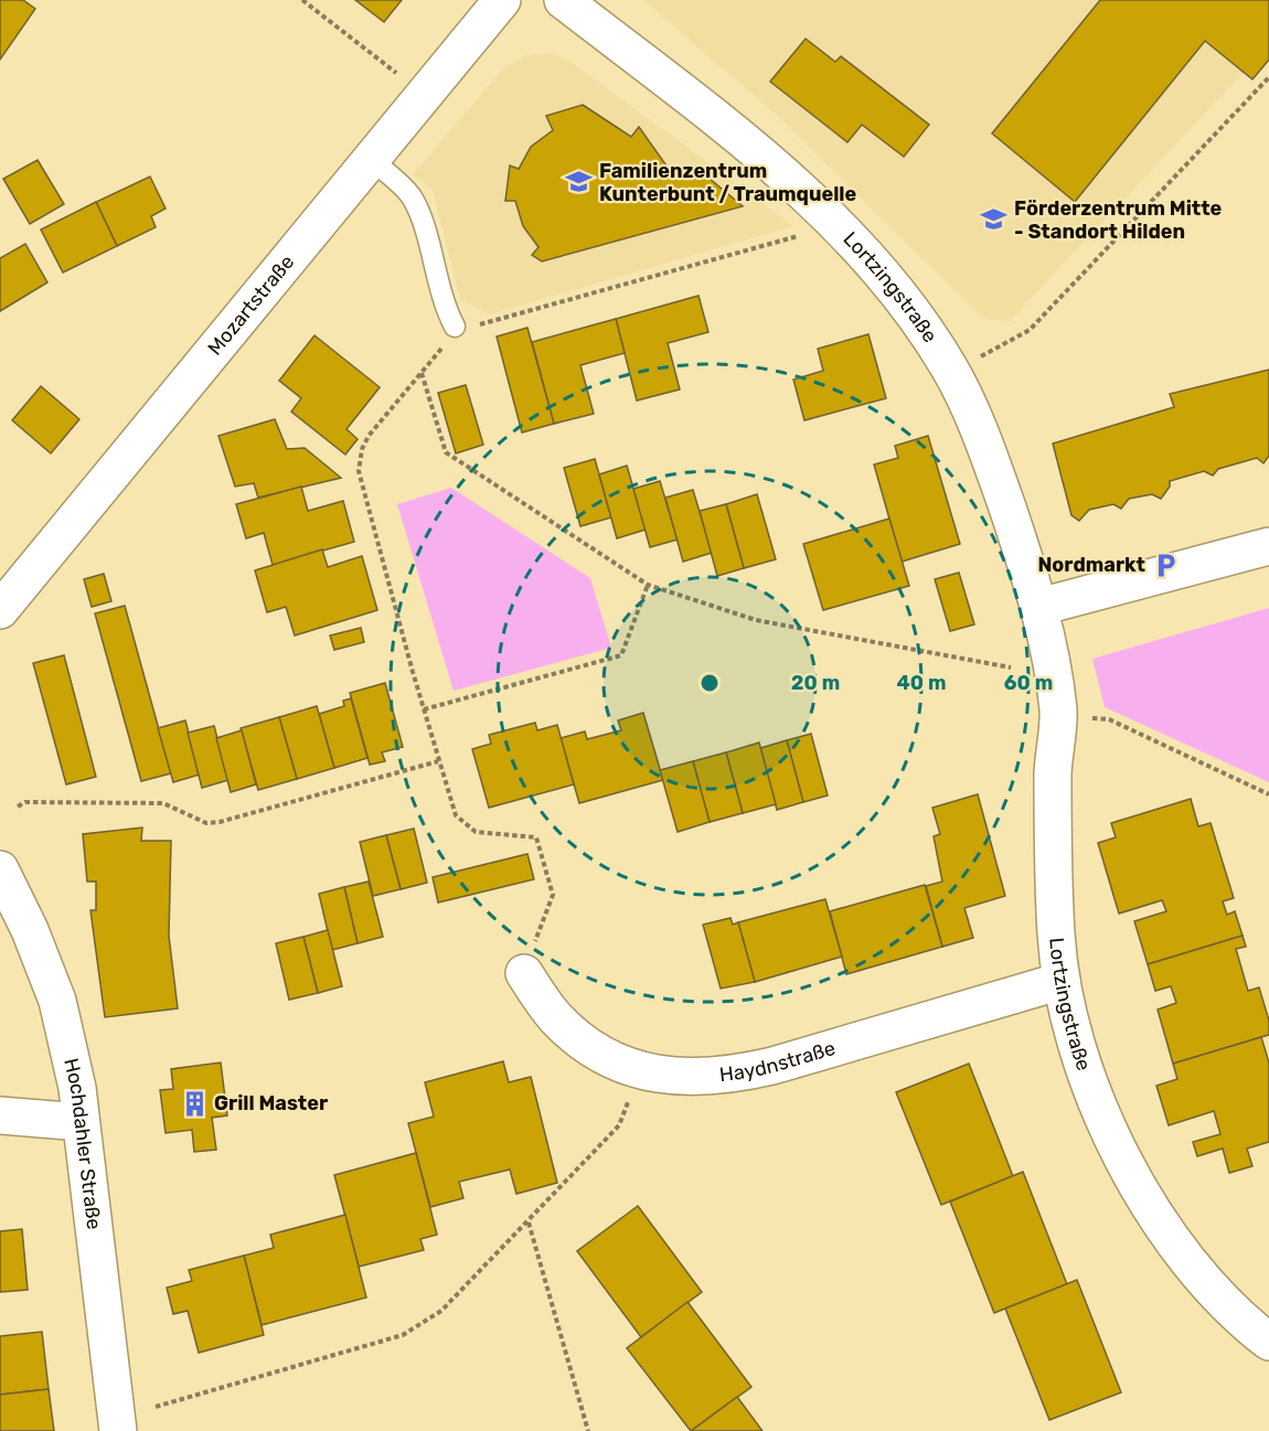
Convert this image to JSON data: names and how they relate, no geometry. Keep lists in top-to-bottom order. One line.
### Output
{"streets":{"street":["Lortzingstraße","Mozartstraße","Haydnstraße","Hochdahler Straße"]},"crossings":[["Lortzingstraße","Haydnstraße"]],"places":{"school or university":["Familienzentrum Kunterbunt / Traumquelle","Förderzentrum Mitte - Standort Hilden"],"parking":["Nordmarkt"],"building":["Grill Master"]},"rings":["20 m","40 m","60 m"]}
